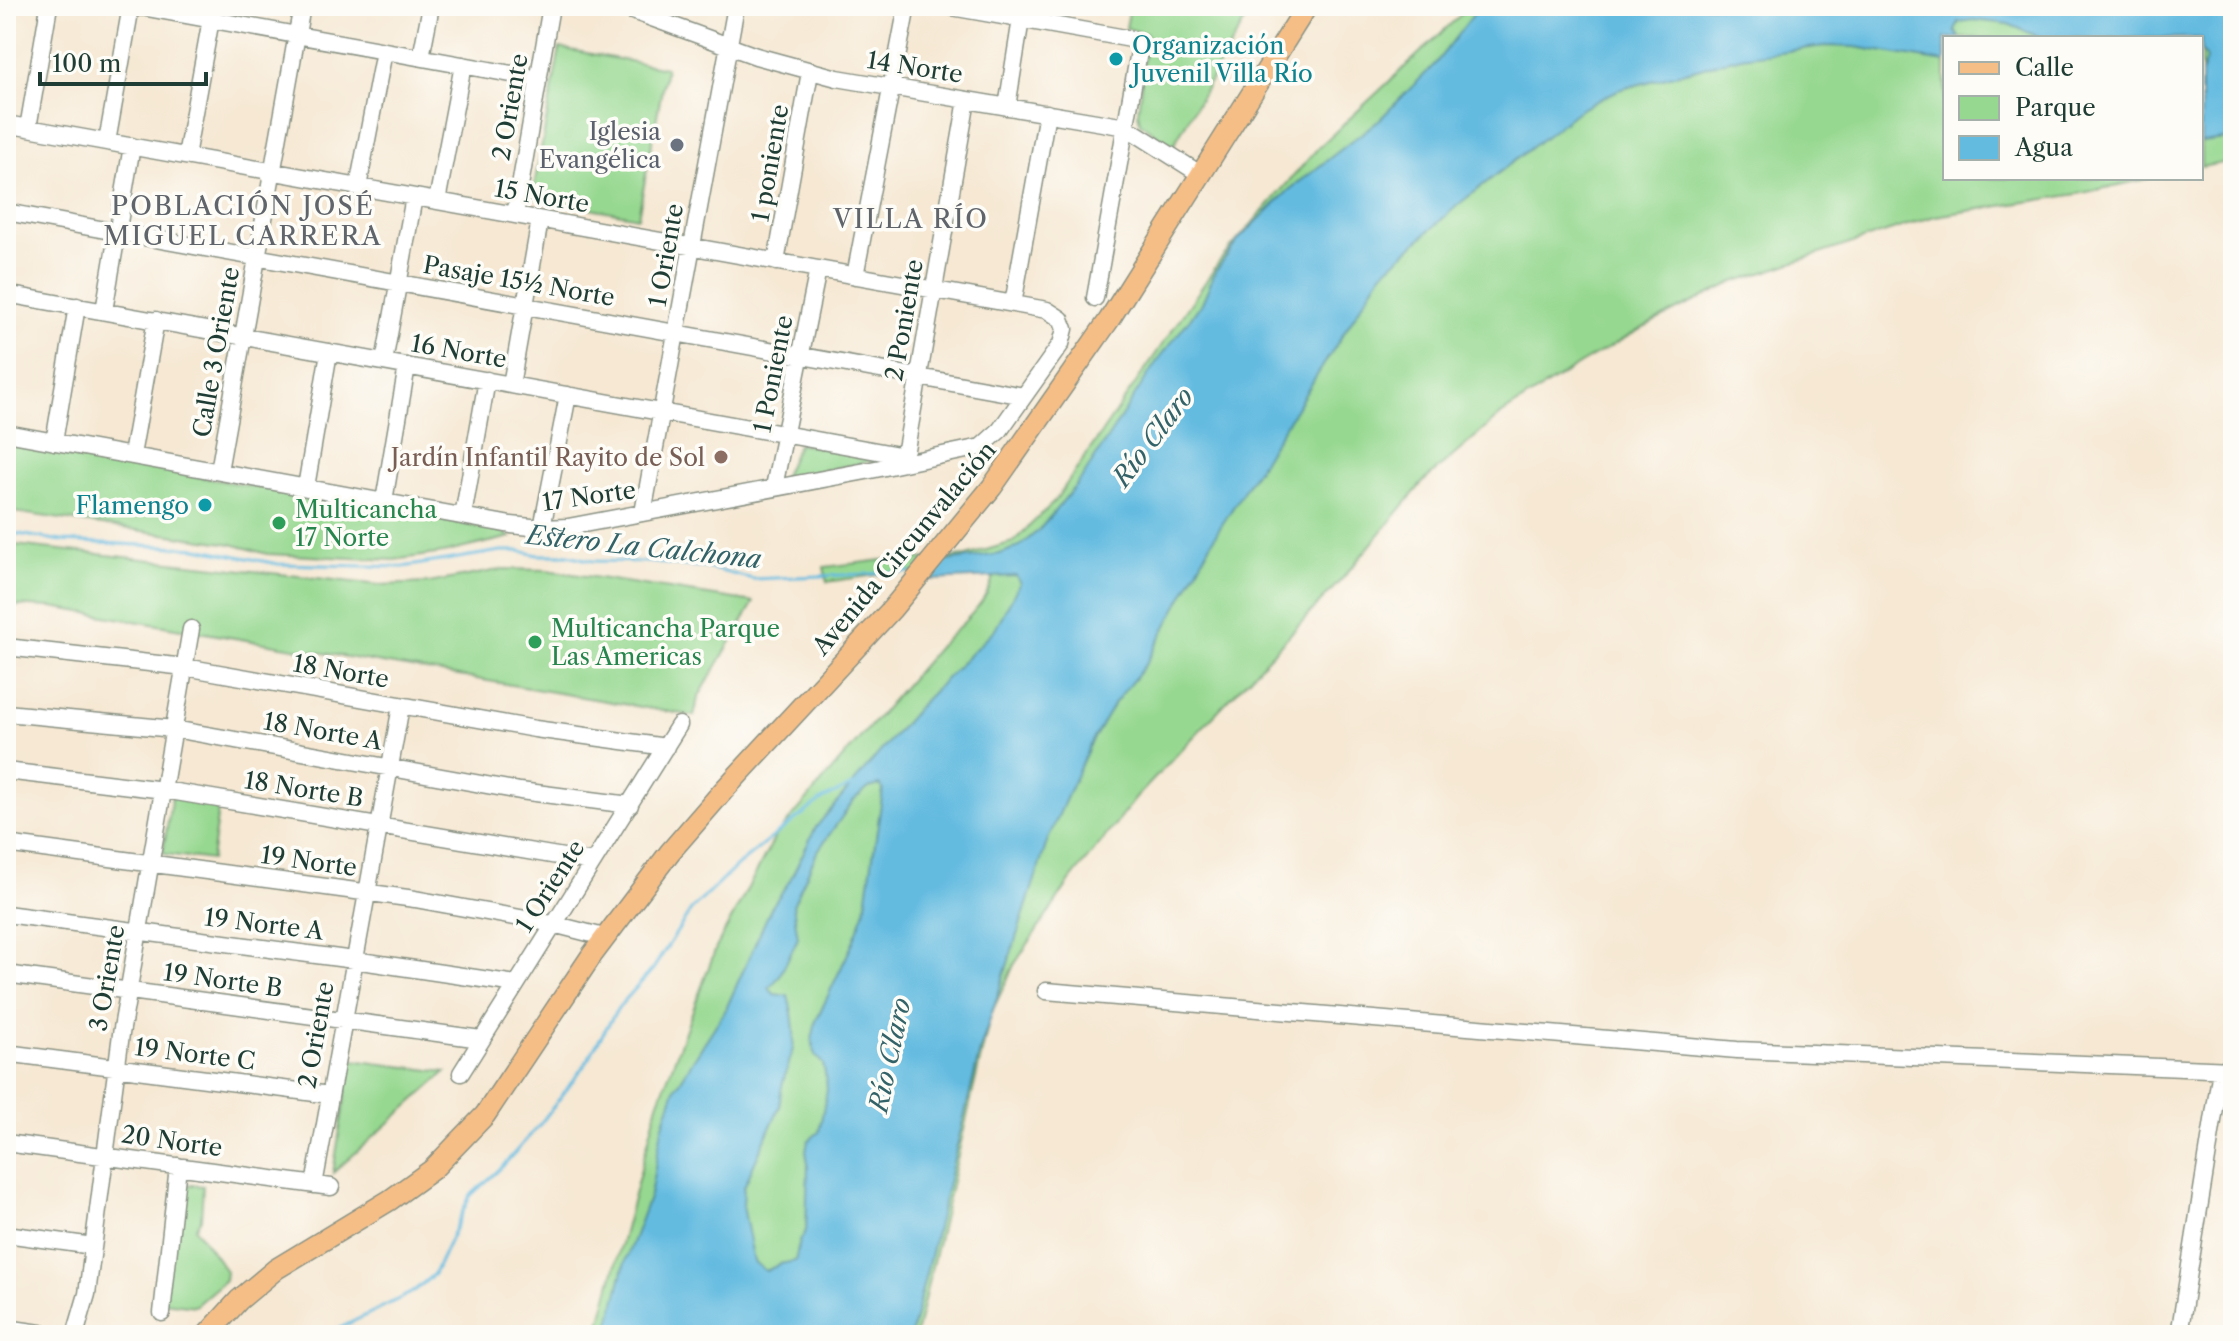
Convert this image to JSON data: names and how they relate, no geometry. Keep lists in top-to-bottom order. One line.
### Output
{"streets":{"main road":["Avenida Circunvalación"],"street":["14 Norte","2 Oriente","1 poniente","15 Norte","1 Oriente","Pasaje 15½ Norte","2 Poniente","16 Norte","Calle 3 Oriente","1 Poniente","17 Norte","18 Norte","18 Norte A","18 Norte B","19 Norte","19 Norte A","3 Oriente","19 Norte B","19 Norte C","20 Norte"]},"crossings":[["14 Norte","1 poniente"],["14 Norte","1 Oriente"],["14 Norte","2 Poniente"],["14 Norte","Avenida Circunvalación"],["2 Oriente","15 Norte"],["2 Oriente","18 Norte"],["2 Oriente","18 Norte A"],["2 Oriente","18 Norte B"],["2 Oriente","19 Norte"],["2 Oriente","19 Norte A"],["2 Oriente","19 Norte B"],["2 Oriente","19 Norte C"],["2 Oriente","20 Norte"],["1 poniente","15 Norte"],["15 Norte","1 Oriente"],["15 Norte","2 Poniente"],["15 Norte","Calle 3 Oriente"],["15 Norte","1 Poniente"],["15 Norte","17 Norte"],["1 Oriente","Pasaje 15½ Norte"],["1 Oriente","16 Norte"],["1 Oriente","17 Norte"],["1 Oriente","18 Norte"],["1 Oriente","18 Norte A"],["1 Oriente","18 Norte B"],["1 Oriente","19 Norte"],["1 Oriente","19 Norte A"],["1 Oriente","19 Norte B"],["Pasaje 15½ Norte","2 Poniente"],["Pasaje 15½ Norte","Calle 3 Oriente"],["Pasaje 15½ Norte","1 Poniente"],["Pasaje 15½ Norte","17 Norte"],["2 Poniente","16 Norte"],["16 Norte","Calle 3 Oriente"],["16 Norte","1 Poniente"],["Calle 3 Oriente","17 Norte"],["1 Poniente","17 Norte"],["Avenida Circunvalación","19 Norte"],["18 Norte","3 Oriente"],["18 Norte A","3 Oriente"],["18 Norte B","3 Oriente"],["19 Norte","3 Oriente"],["19 Norte A","3 Oriente"],["3 Oriente","19 Norte B"],["3 Oriente","19 Norte C"],["3 Oriente","20 Norte"]],"districts":["POBLACIÓN JOSÉ MIGUEL CARRERA","VILLA RÍO"],"water":["Río Claro","Estero La Calchona"],"places":["Organización Juvenil Villa Río","Iglesia Evangélica","Jardín Infantil Rayito de Sol","Flamengo","Multicancha 17 Norte","Multicancha Parque Las Americas"],"legend":["Calle","Parque","Agua"],"scale_bar":"100 m"}
